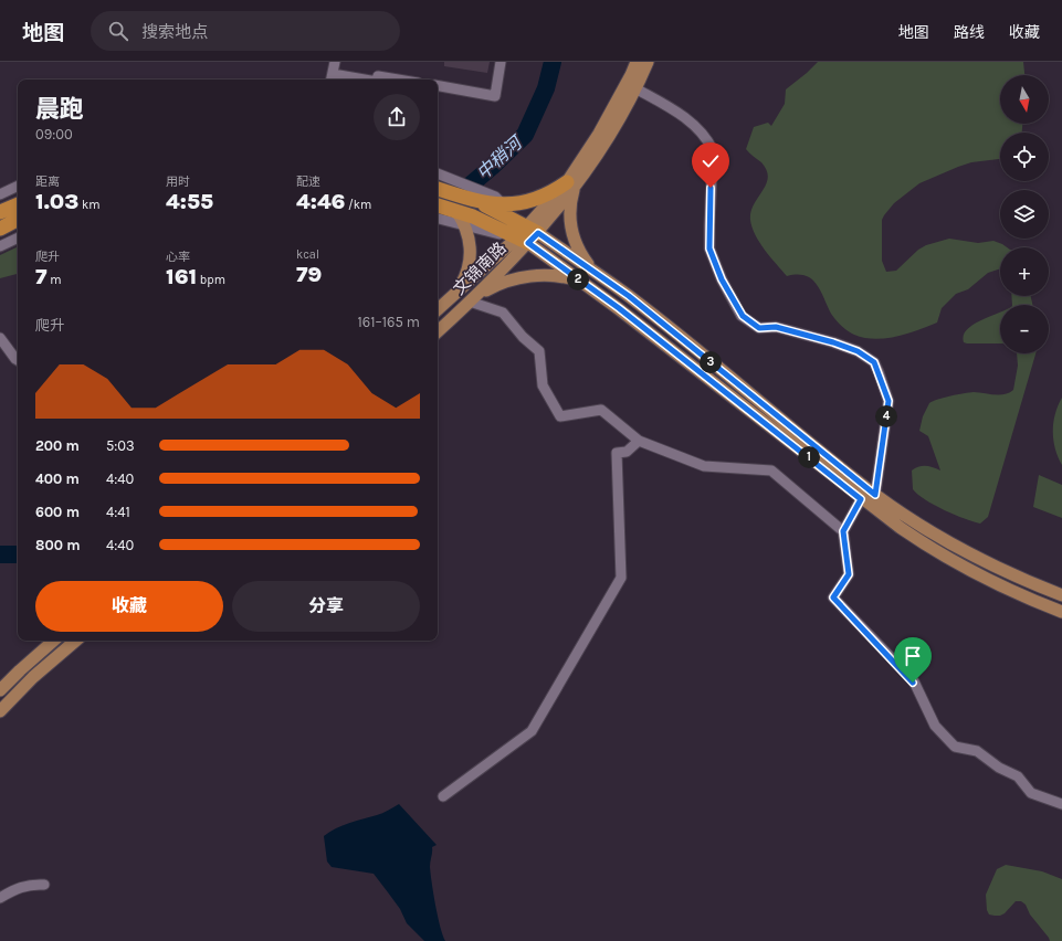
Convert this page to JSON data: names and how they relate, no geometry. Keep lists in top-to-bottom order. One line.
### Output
{"streets":{"main road":["文锦南路"]},"water":["中稍河"],"north":"bottom","page":{"header":"地图","search":"搜索地点","nav":["地图","路线","收藏"],"map_buttons":["+","−"],"heading":["晨跑","09:00"],"stats":[["距离","1.03 km"],["用时","4:55"],["配速","4:46 /km"],["爬升","7 m"],["心率","161 bpm"],["kcal","79"]],"pins":["2","3","4","1"],"chart":["爬升","161–165 m"],"list":[{"name":"200 m","note":"5:03"},{"name":"400 m","note":"4:40"},{"name":"600 m","note":"4:41"},{"name":"800 m","note":"4:40"}],"buttons":["收藏","分享"]}}
